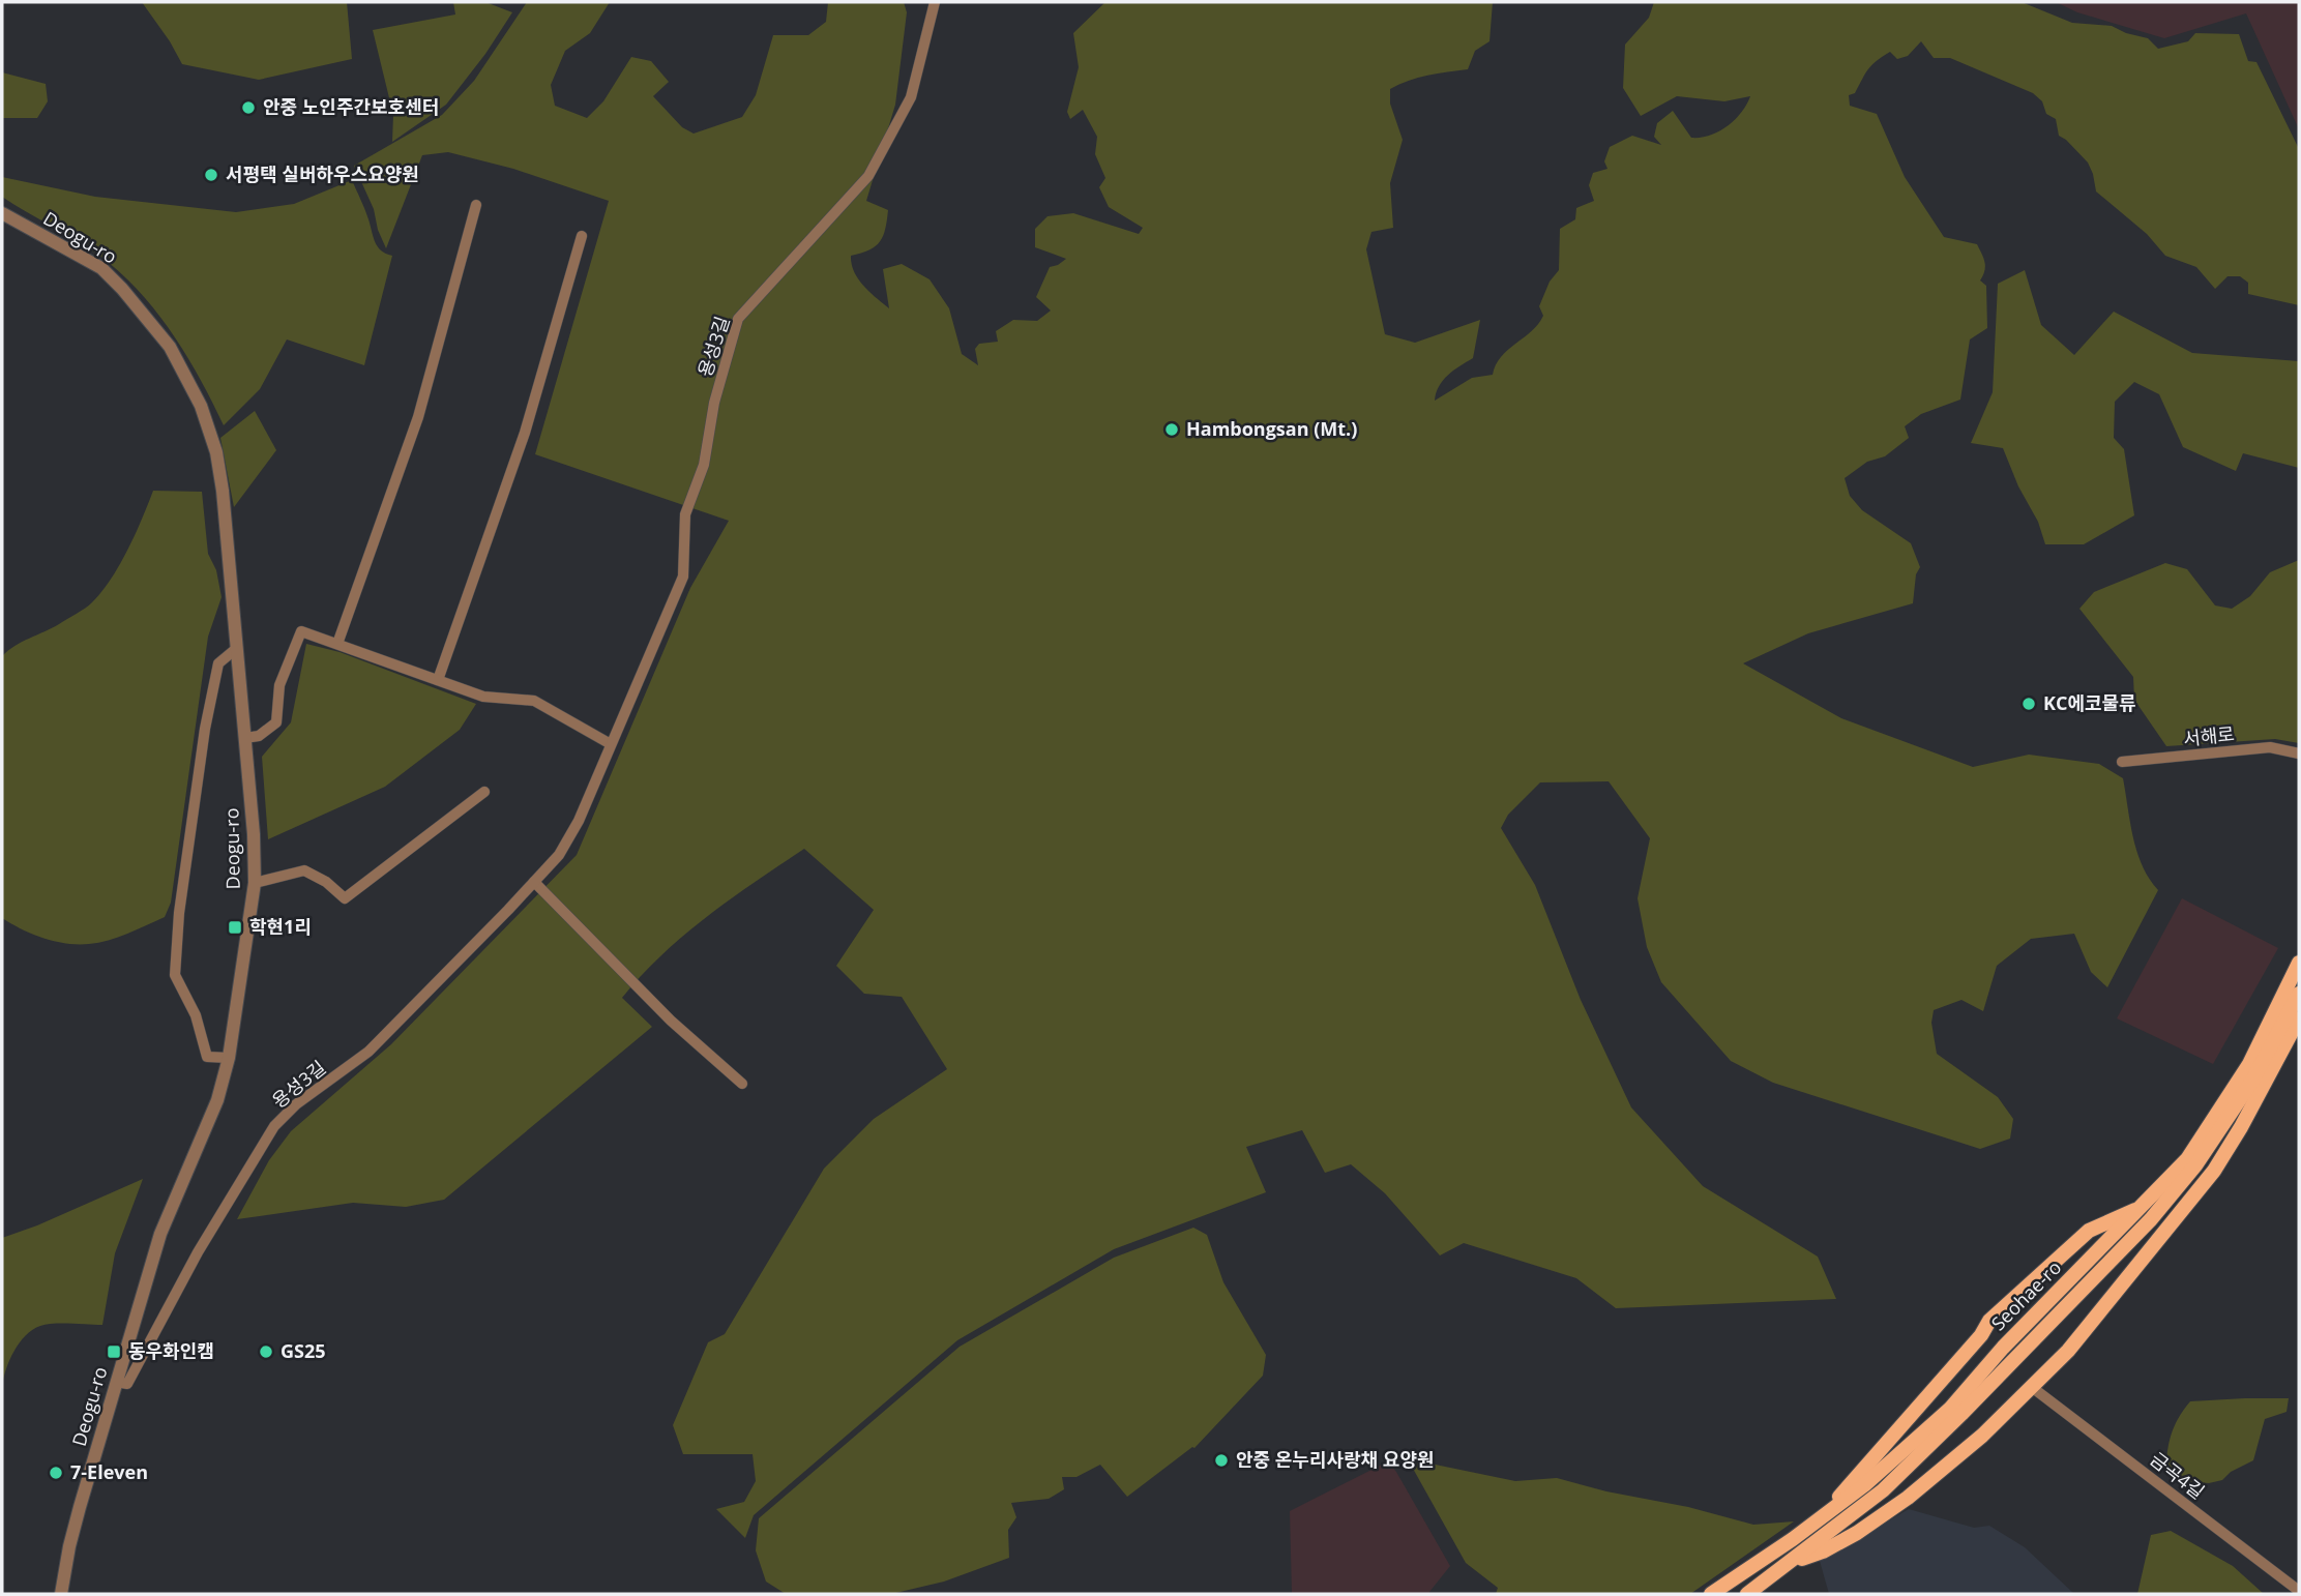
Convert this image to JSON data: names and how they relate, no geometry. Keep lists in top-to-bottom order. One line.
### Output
{"streets":{"main road":["Seohae-ro"],"street":["Deogu-ro","용성3길","서해로","금곡4길"]},"crossings":[["Deogu-ro","용성3길"]],"places":{"other":["안중 노인주간보호센터","서평택 실버하우스요양원","Hambongsan (Mt.)","KC에코물류","GS25","안중 온누리사랑채 요양원","7-Eleven"],"transit":["학현1리","동우화인캠"]}}
